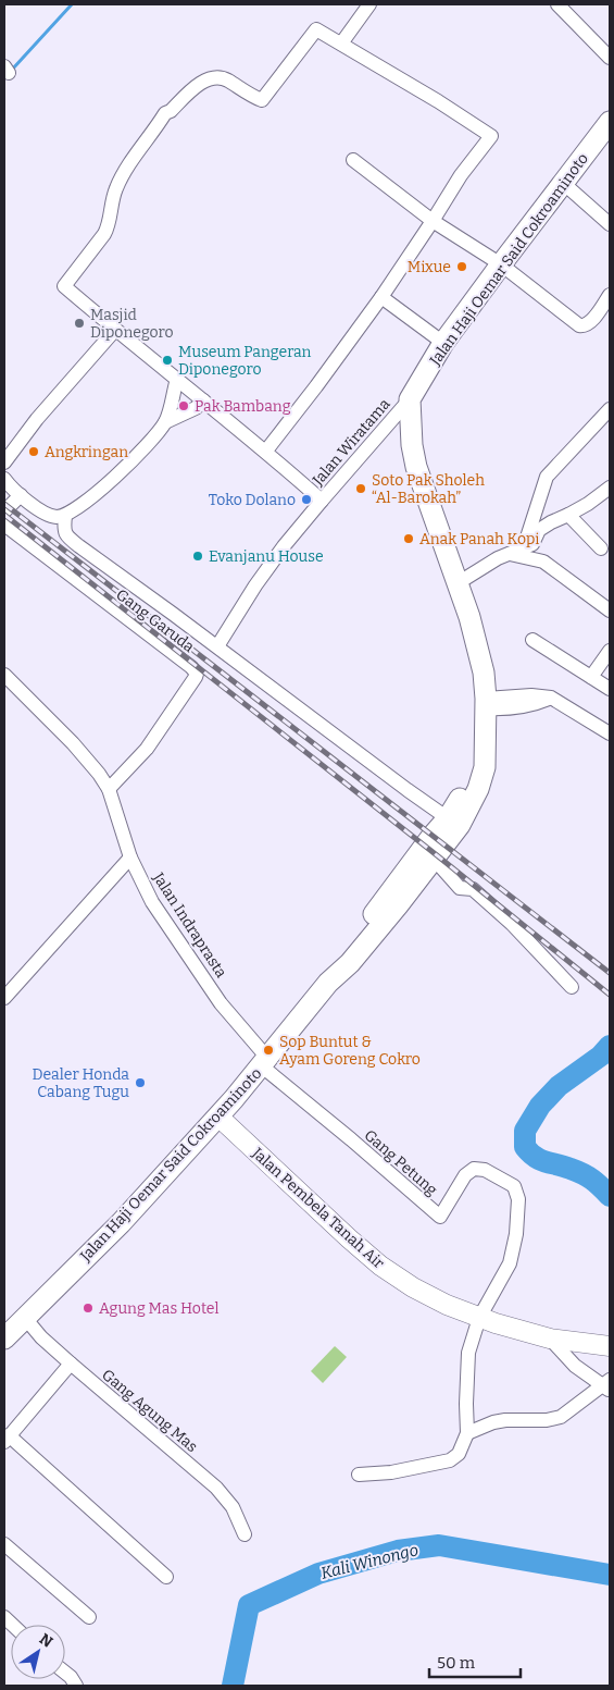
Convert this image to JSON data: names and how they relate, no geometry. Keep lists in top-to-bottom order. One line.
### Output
{"streets":{"main road":["Jalan Haji Oemar Said Cokroaminoto","Jalan Pembela Tanah Air"],"street":["Jalan Wiratama","Gang Garuda","Jalan Indraprasta","Gang Petung","Gang Agung Mas"]},"crossings":[["Jalan Haji Oemar Said Cokroaminoto","Jalan Wiratama"],["Jalan Haji Oemar Said Cokroaminoto","Jalan Indraprasta"],["Jalan Haji Oemar Said Cokroaminoto","Gang Petung"],["Jalan Haji Oemar Said Cokroaminoto","Jalan Pembela Tanah Air"],["Jalan Haji Oemar Said Cokroaminoto","Gang Agung Mas"],["Gang Garuda","Jalan Indraprasta"],["Jalan Indraprasta","Gang Petung"],["Gang Petung","Jalan Pembela Tanah Air"]],"water":["Kali Winongo"],"places":["Mixue","Masjid Diponegoro","Museum Pangeran Diponegoro","Pak Bambang","Angkringan","Soto Pak Sholeh “Al-Barokah”","Toko Dolano","Anak Panah Kopi","Evanjanu House","Sop Buntut & Ayam Goreng Cokro","Dealer Honda Cabang Tugu","Agung Mas Hotel"],"scale_bar":"50 m","north":"top right"}
